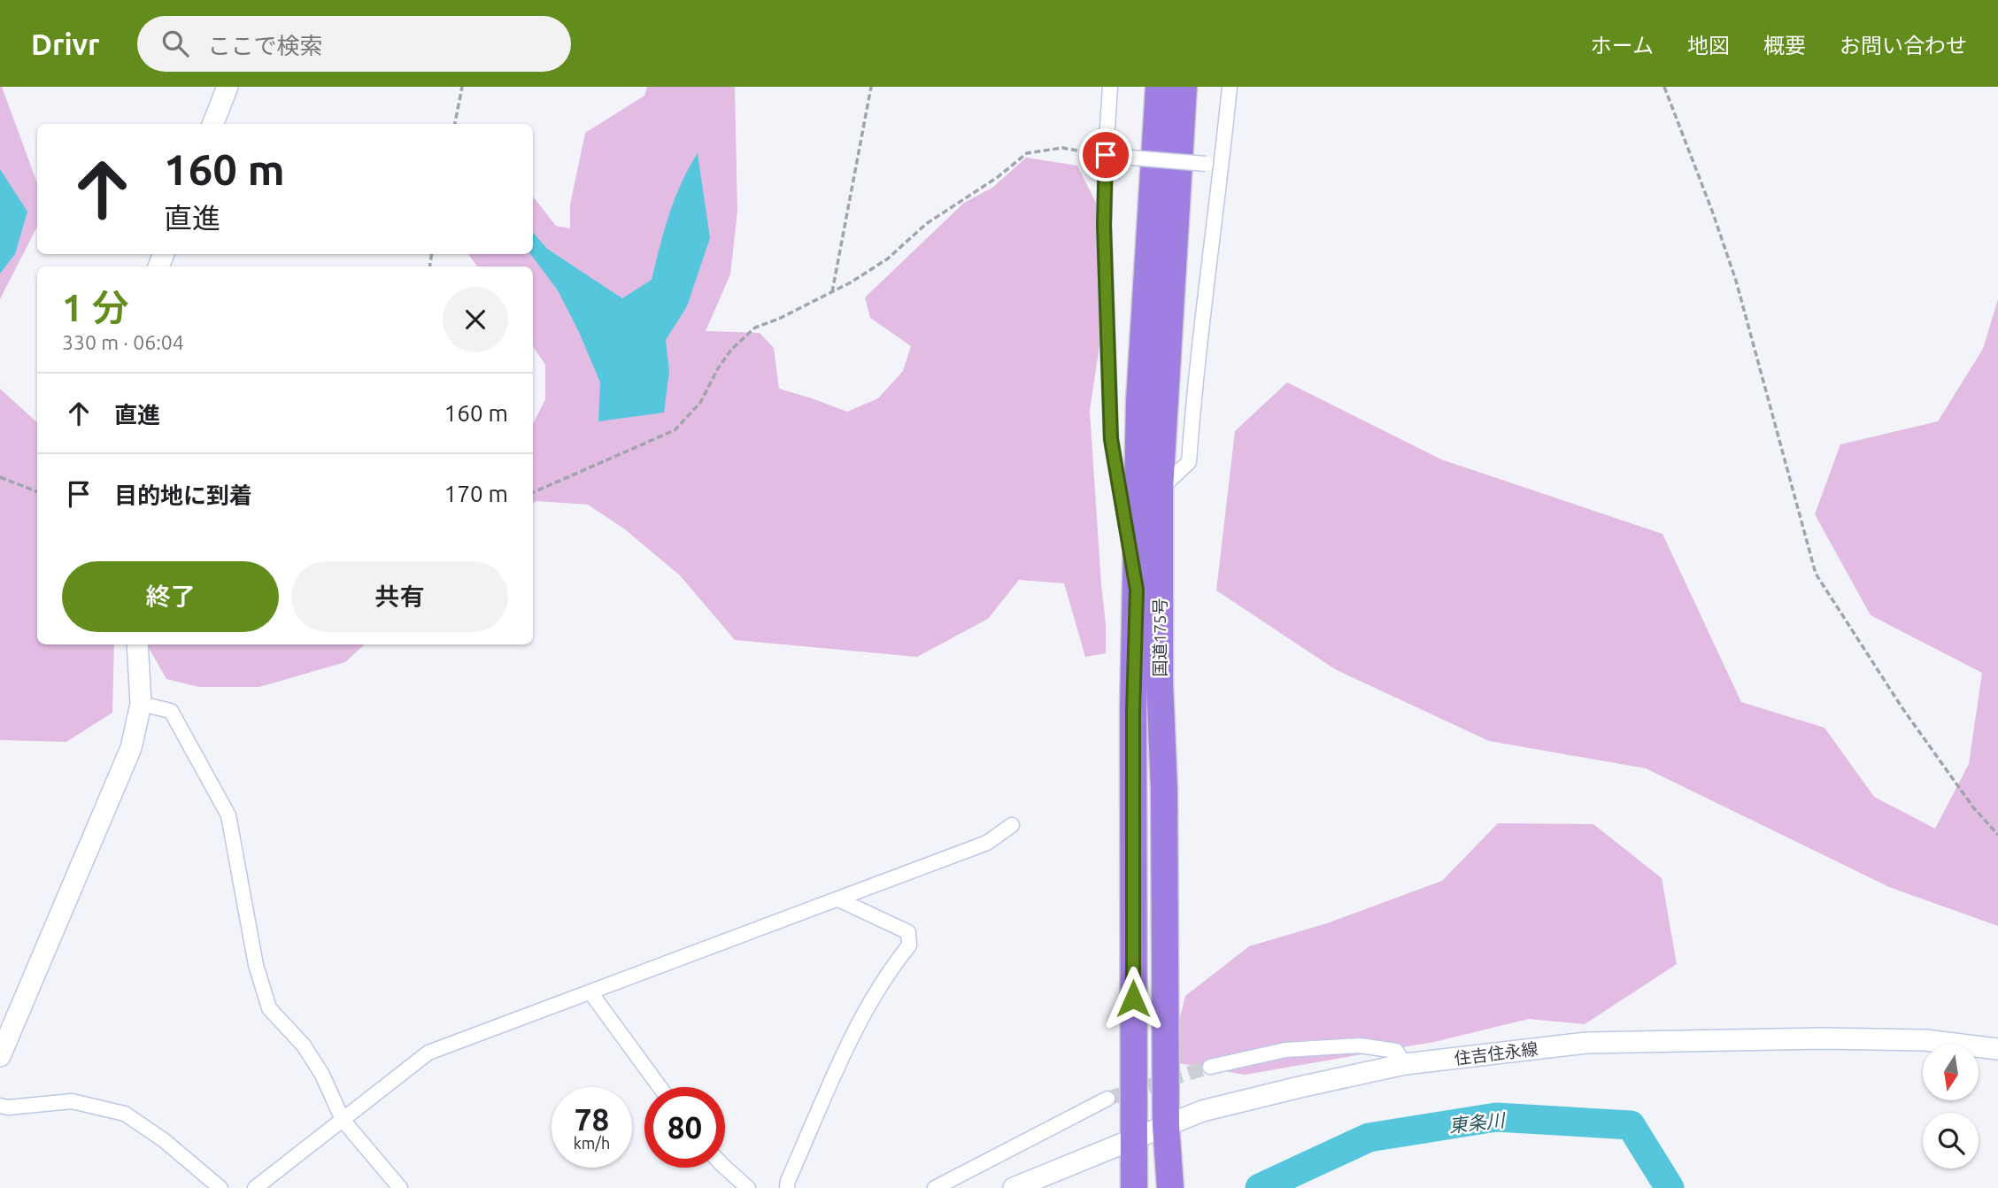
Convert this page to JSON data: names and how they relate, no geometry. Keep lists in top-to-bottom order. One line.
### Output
{"streets":{"highway":["国道175号"],"main road":["住吉住永線"]},"crossings":[["国道175号","住吉住永線"]],"water":["東条川"],"north":"bottom","page":{"header":"Drivr","search":"ここで検索","nav":["ホーム","地図","概要","お問い合わせ"],"turn":["160 m","直進"],"heading":["1 分","330 m · 06:04"],"list":[{"name":"直進","value":"160 m"},{"name":"目的地に到着","value":"170 m"}],"buttons":["終了","共有"],"speed":"78 km/h","limit":"80"}}
